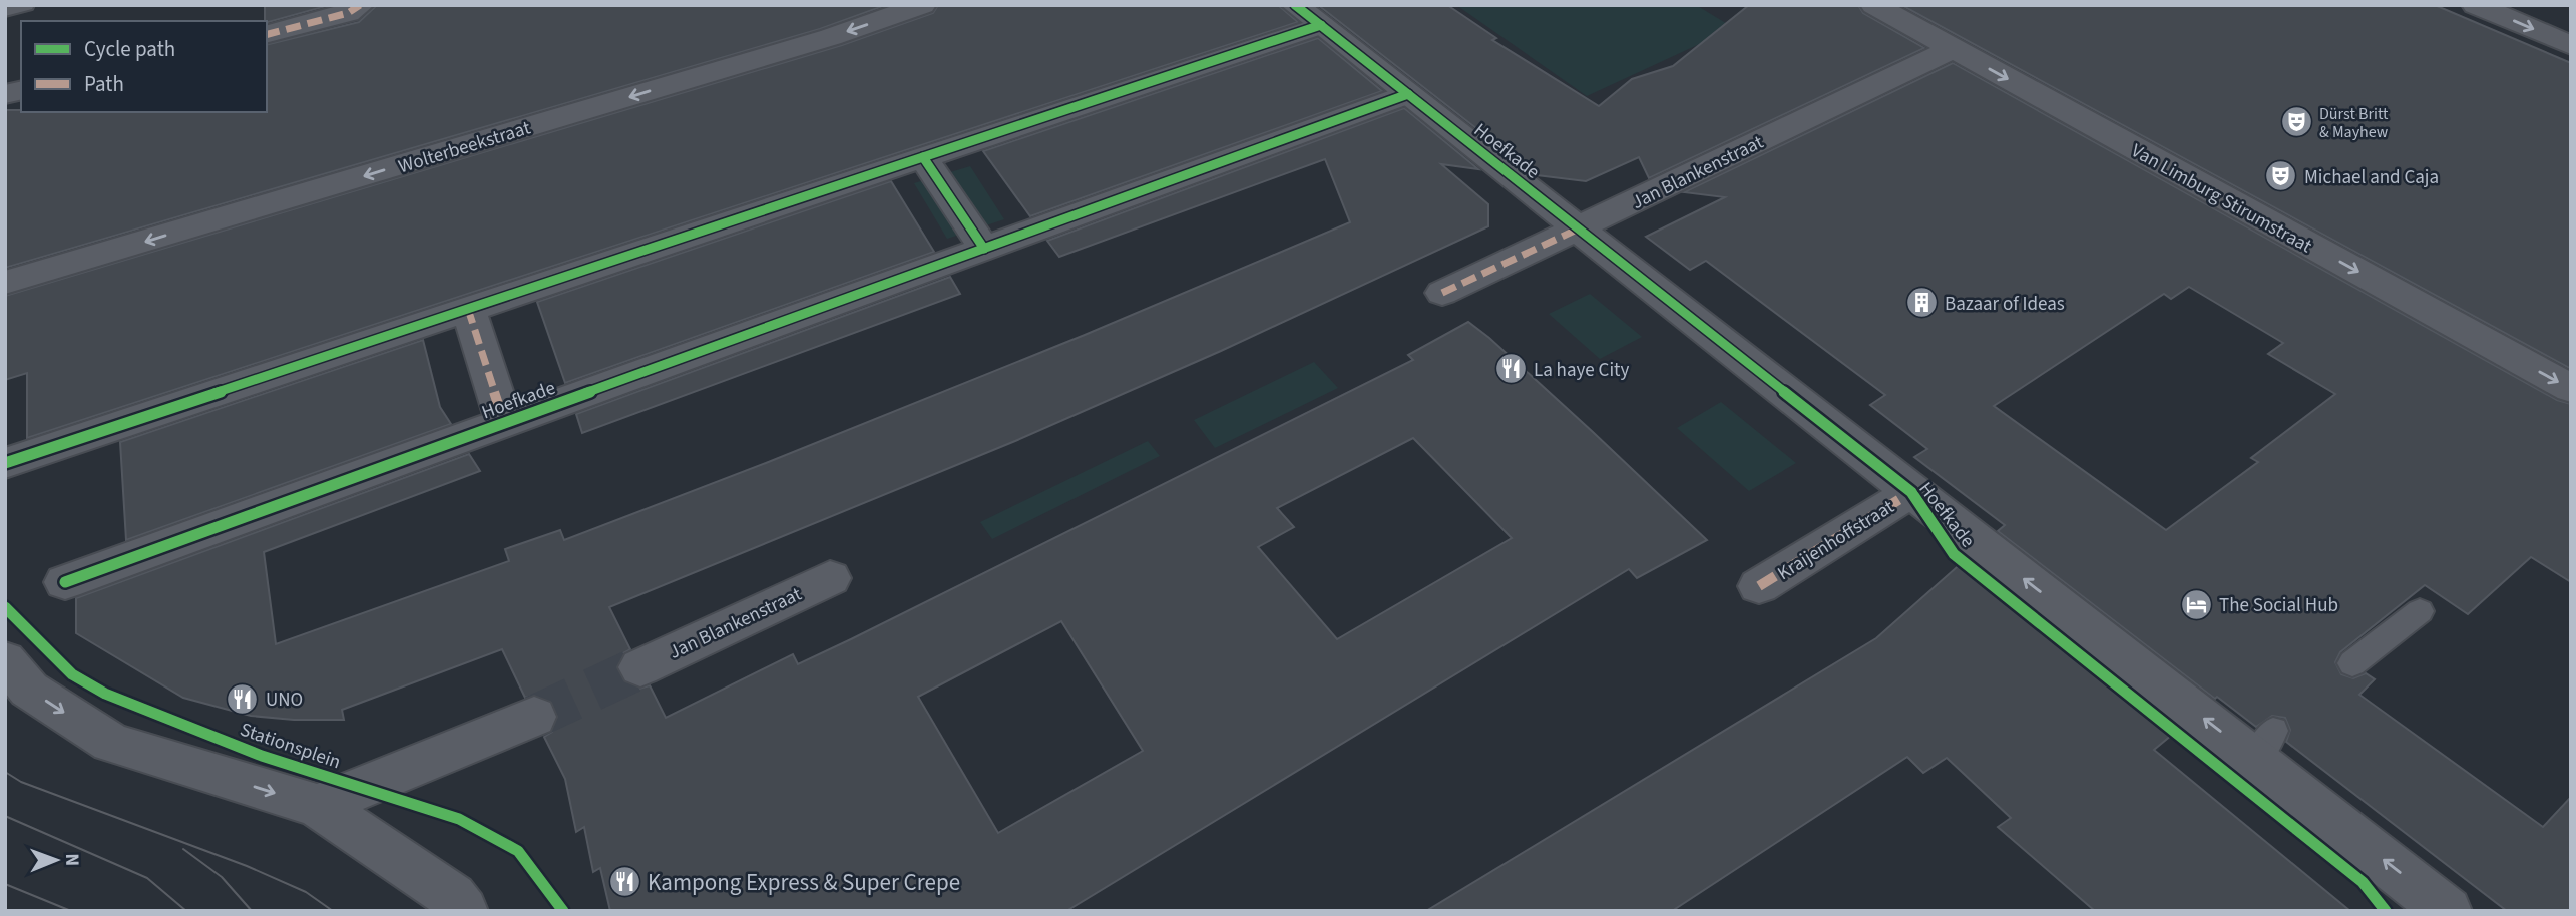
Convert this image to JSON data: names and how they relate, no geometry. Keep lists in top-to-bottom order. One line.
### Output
{"streets":{"street":["Wolterbeekstraat","Hoefkade","Jan Blankenstraat","Van Limburg Stirumstraat","Kraijenhoffstraat"],"cycle path":["Stationsplein"]},"crossings":[["Hoefkade","Jan Blankenstraat"],["Hoefkade","Kraijenhoffstraat"],["Jan Blankenstraat","Van Limburg Stirumstraat"]],"one_way":["Wolterbeekstraat","Van Limburg Stirumstraat"],"places":{"theatre":["Dürst Britt & Mayhew","Michael and Caja"],"building":["Bazaar of Ideas"],"restaurant":["La haye City","UNO","Kampong Express & Super Crepe"],"hotel":["The Social Hub"]},"legend":["Cycle path","Path"],"north":"right"}
